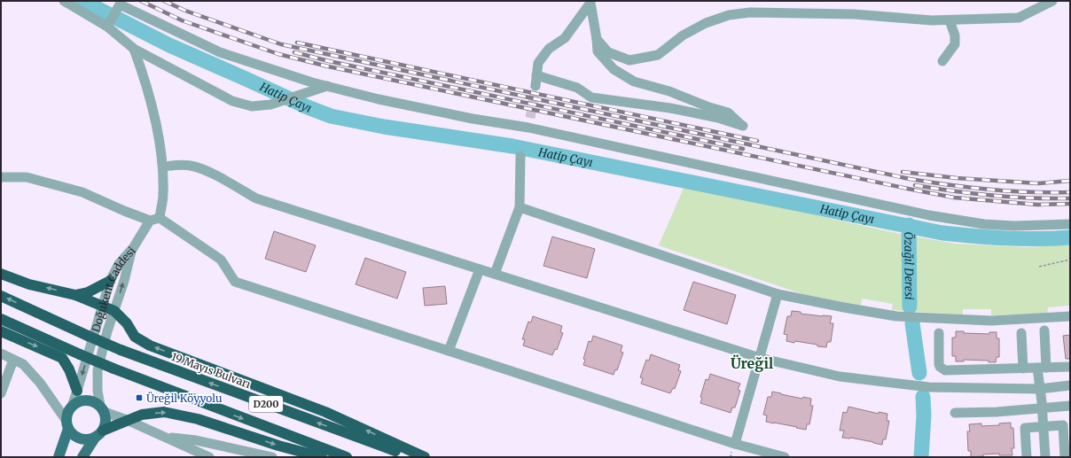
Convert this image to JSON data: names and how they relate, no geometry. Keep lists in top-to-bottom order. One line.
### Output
{"streets":{"highway":["19 Mayıs Bulvarı","D200"],"street":["Doğukent Caddesi"]},"districts":["Üreğil"],"water":["Hatip Çayı","Özağıl Deresi"],"places":{"transit":["Üreğil Köyyolu"]}}
